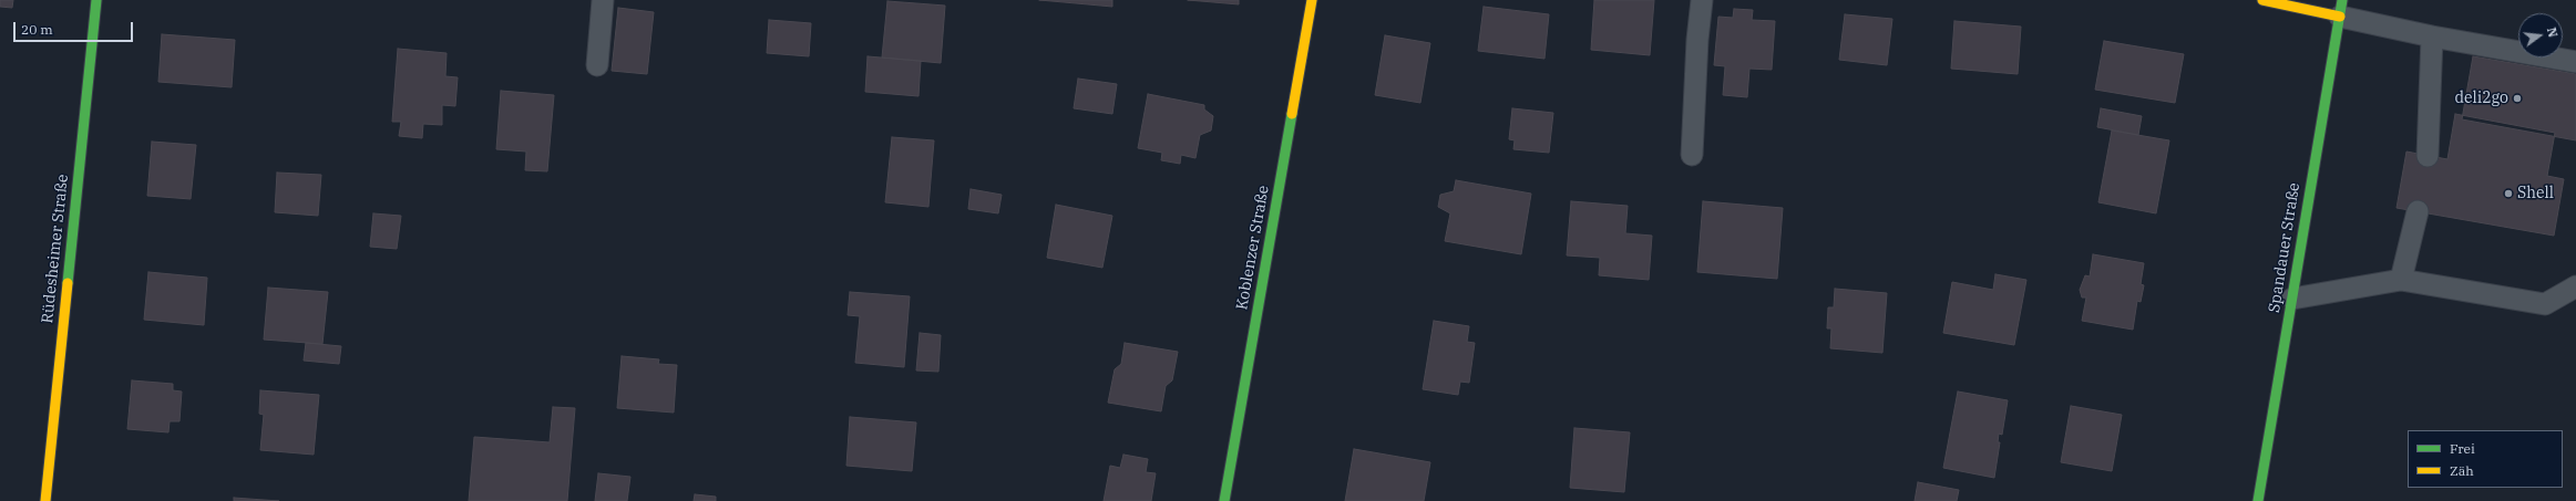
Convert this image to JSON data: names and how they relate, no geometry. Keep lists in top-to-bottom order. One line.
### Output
{"streets":{"street":["Koblenzer Straße","Spandauer Straße","Rüdesheimer Straße"]},"places":["deli2go","Shell"],"legend":["Frei","Zäh"],"scale_bar":"20 m","north":"right"}
